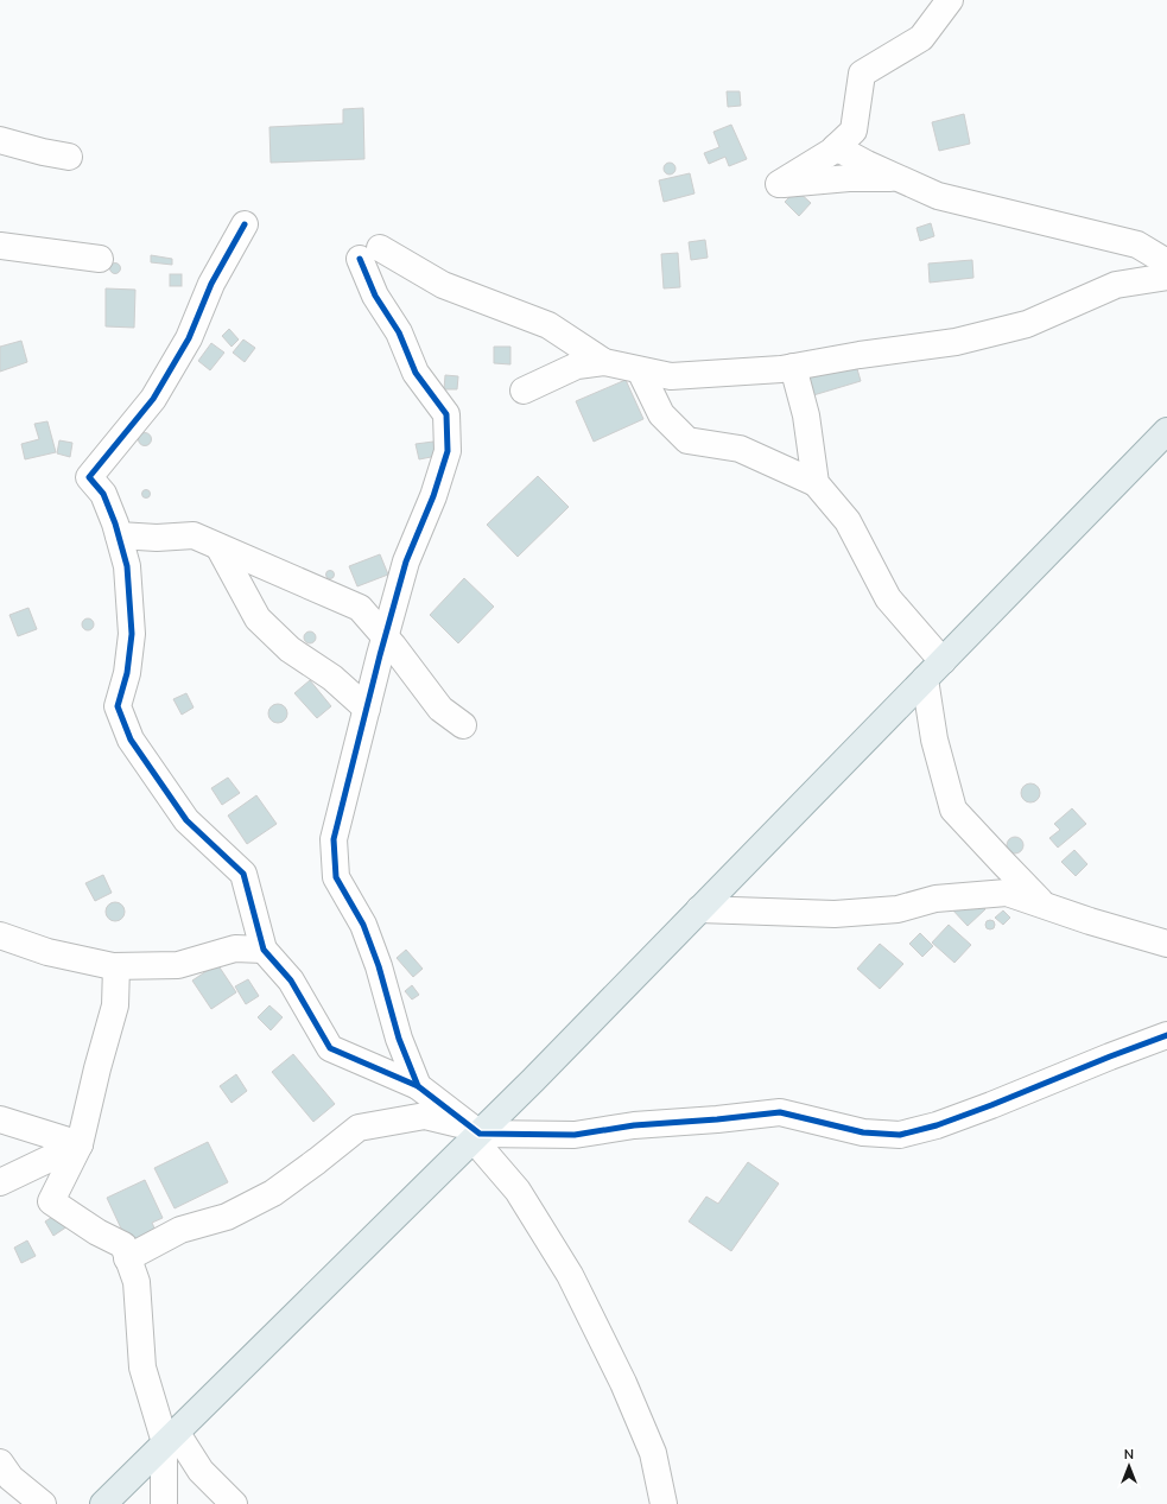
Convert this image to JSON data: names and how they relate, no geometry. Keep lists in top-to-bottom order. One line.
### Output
{"north":"top"}
